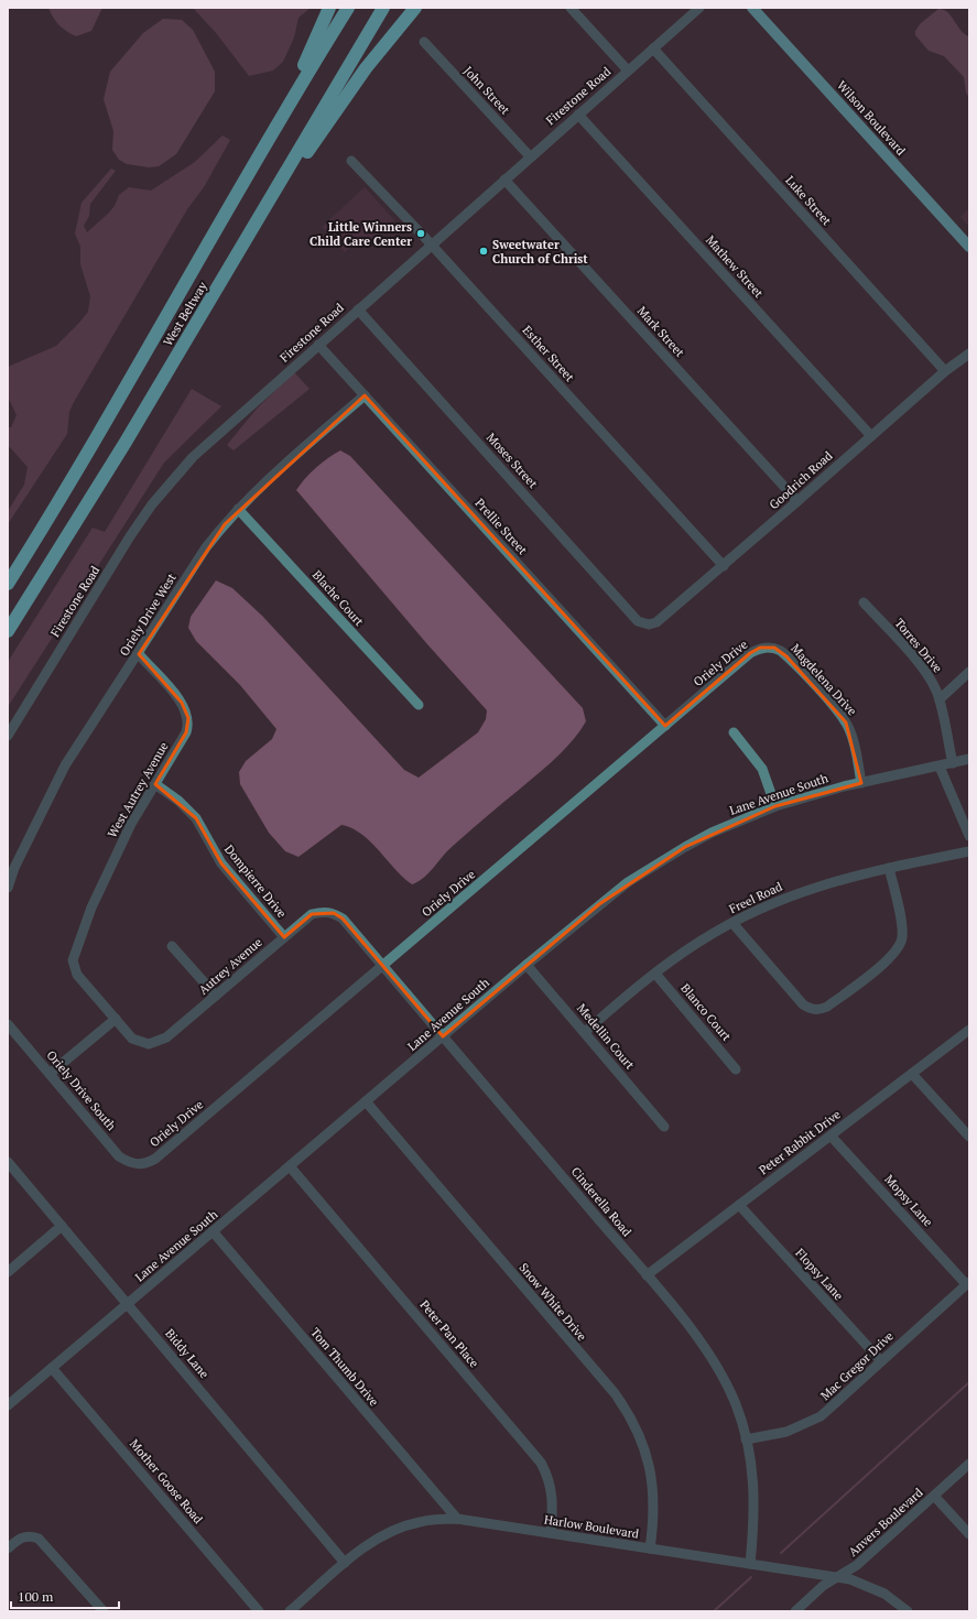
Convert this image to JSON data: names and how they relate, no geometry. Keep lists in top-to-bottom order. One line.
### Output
{"streets":{"highway":["West Beltway"],"main road":["Wilson Boulevard"],"street":["John Street","Firestone Road","Luke Street","Mathew Street","Mark Street","Esther Street","Moses Street","Goodrich Road","Prellie Street","Blache Court","Oriely Drive West","Torres Drive","Oriely Drive","Magdelena Drive","West Autrey Avenue","Lane Avenue South","Dompierre Drive","Freel Road","Autrey Avenue","Blanco Court","Medellin Court","Oriely Drive South","Peter Rabbit Drive","Mopsy Lane","Cinderella Road","Flopsy Lane","Snow White Drive","Peter Pan Place","Biddy Lane","Mac Gregor Drive","Tom Thumb Drive","Mother Goose Road","Anvers Boulevard","Harlow Boulevard"]},"crossings":[["John Street","Firestone Road"],["Firestone Road","Luke Street"],["Firestone Road","Mathew Street"],["Firestone Road","Mark Street"],["Firestone Road","Esther Street"],["Firestone Road","Moses Street"],["Firestone Road","Prellie Street"],["Luke Street","Goodrich Road"],["Mathew Street","Goodrich Road"],["Mark Street","Goodrich Road"],["Esther Street","Goodrich Road"],["Moses Street","Goodrich Road"],["Prellie Street","Oriely Drive West"],["Prellie Street","Oriely Drive"],["Blache Court","Oriely Drive West"],["Oriely Drive West","West Autrey Avenue"],["Torres Drive","Lane Avenue South"],["Oriely Drive","Magdelena Drive"],["Oriely Drive","Oriely Drive South"],["Oriely Drive","Cinderella Road"],["Magdelena Drive","Lane Avenue South"],["West Autrey Avenue","Dompierre Drive"],["West Autrey Avenue","Autrey Avenue"],["Lane Avenue South","Medellin Court"],["Lane Avenue South","Cinderella Road"],["Lane Avenue South","Snow White Drive"],["Lane Avenue South","Peter Pan Place"],["Lane Avenue South","Biddy Lane"],["Lane Avenue South","Tom Thumb Drive"],["Lane Avenue South","Mother Goose Road"],["Dompierre Drive","Autrey Avenue"],["Freel Road","Blanco Court"],["Freel Road","Medellin Court"],["Autrey Avenue","Cinderella Road"],["Peter Rabbit Drive","Mopsy Lane"],["Peter Rabbit Drive","Cinderella Road"],["Peter Rabbit Drive","Flopsy Lane"],["Mopsy Lane","Mac Gregor Drive"],["Cinderella Road","Mac Gregor Drive"],["Cinderella Road","Harlow Boulevard"],["Flopsy Lane","Mac Gregor Drive"],["Snow White Drive","Harlow Boulevard"],["Peter Pan Place","Harlow Boulevard"],["Biddy Lane","Harlow Boulevard"],["Tom Thumb Drive","Harlow Boulevard"],["Anvers Boulevard","Harlow Boulevard"]],"places":["Little Winners Child Care Center","Sweetwater Church of Christ"],"scale_bar":"100 m"}
